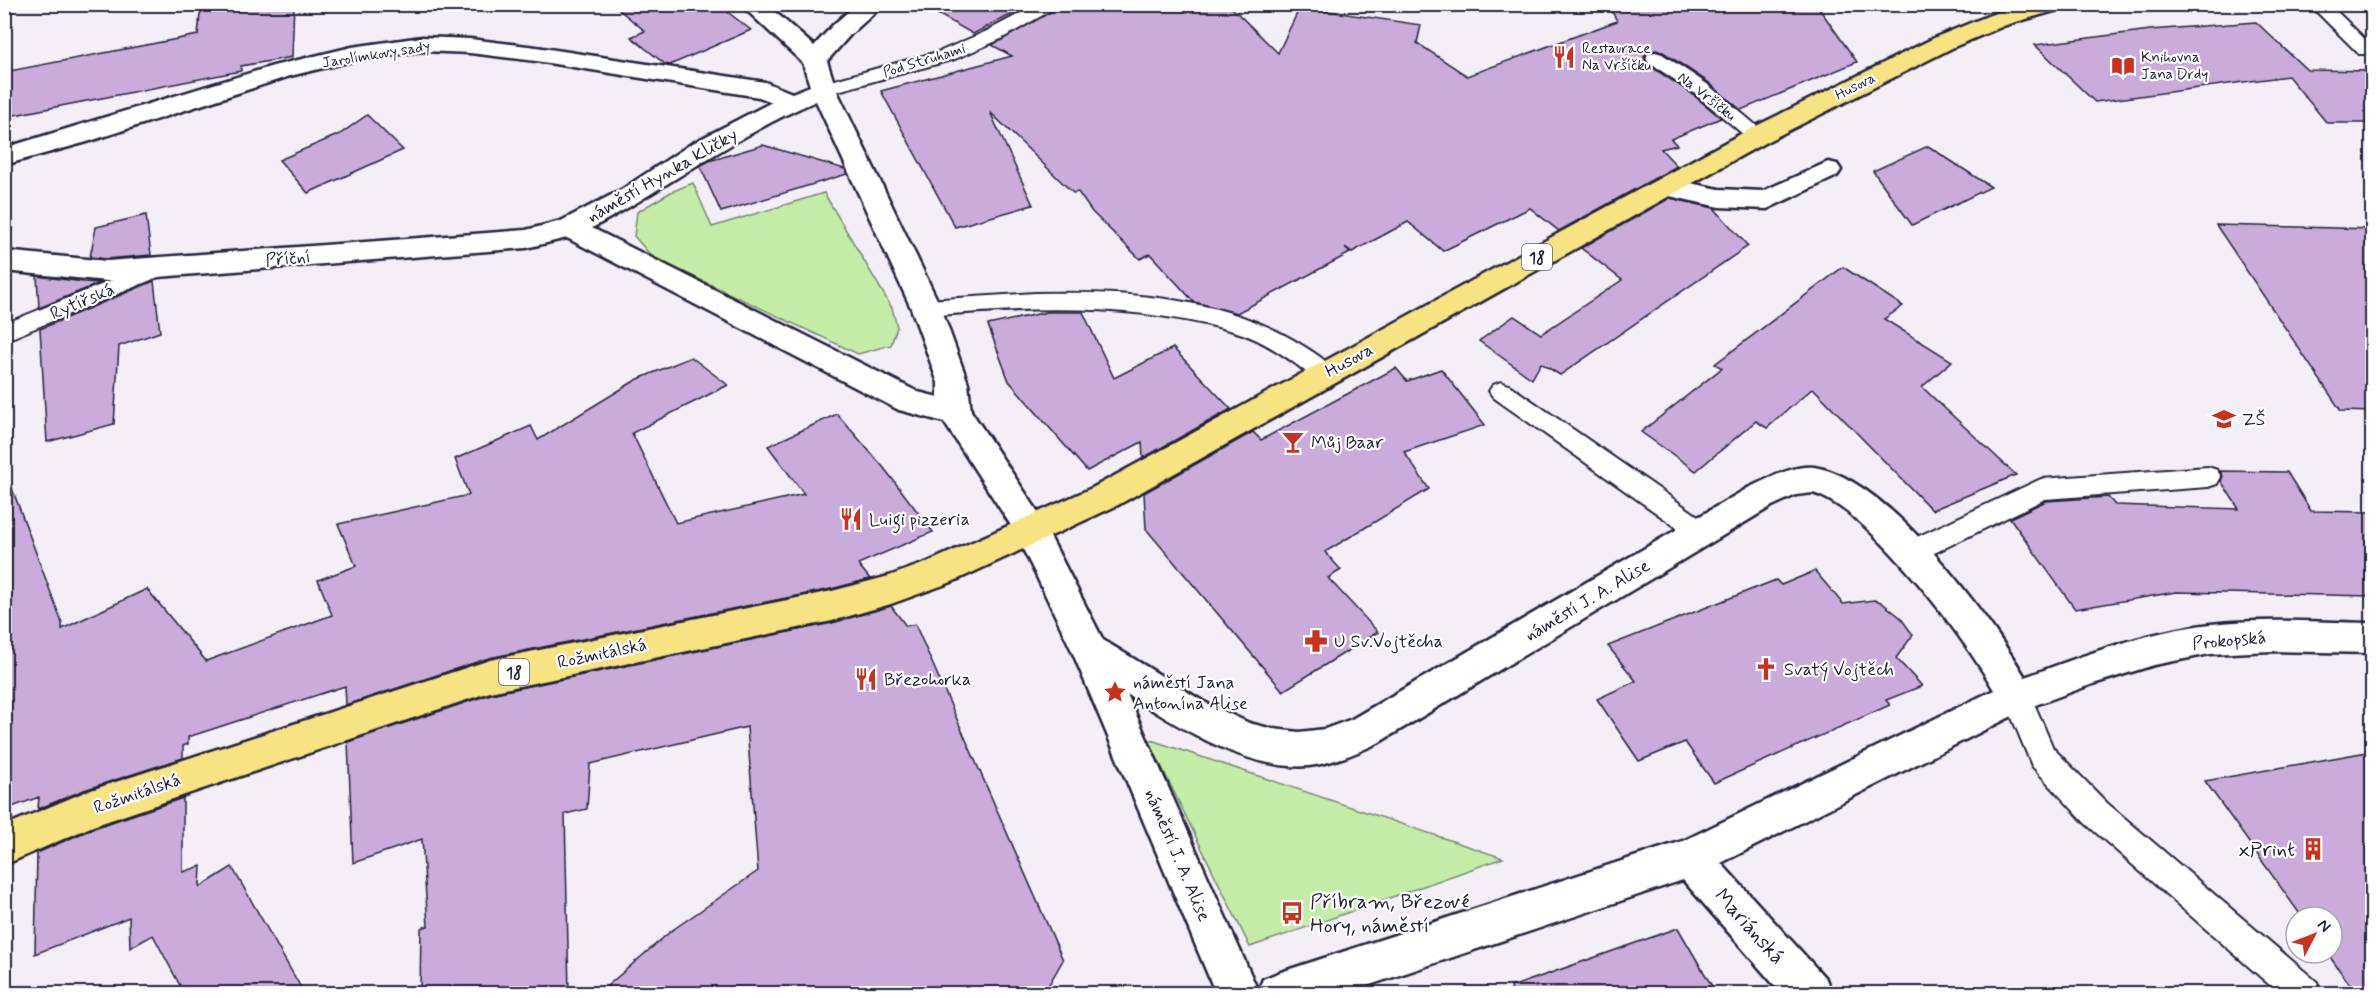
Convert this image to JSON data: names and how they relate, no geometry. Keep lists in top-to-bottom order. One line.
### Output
{"streets":{"main road":["Husova","18","Rožmitálská"],"street":["Jarolímkovy sady","náměstí Hynka Kličky","Příční","náměstí J. A. Alise","Prokopská","Mariánská"],"lane":["Pod Struhami","Na Vršíčku","Rytířská"]},"crossings":[["Jarolímkovy sady","náměstí Hynka Kličky"],["Pod Struhami","náměstí Hynka Kličky"],["Husova","Na Vršíčku"],["Husova","náměstí J. A. Alise"],["Husova","Rožmitálská"],["náměstí Hynka Kličky","Příční"],["Příční","Rytířská"],["náměstí J. A. Alise","Prokopská"],["náměstí J. A. Alise","Rožmitálská"]],"places":{"restaurant":["Restaurace Na Vršíčku","Luigi pizzeria","Březohorka"],"library":["Knihovna Jana Drdy"],"school or university":["ZŠ"],"bar":["Můj Baar"],"pharmacy":["U Sv.Vojtěcha"],"church":["Svatý Vojtěch"],"place":["náměstí Jana Antonína Alise"],"building":["xPrint"],"bus stop":["Příbram, Březové Hory, náměstí"]},"north":"top right"}
